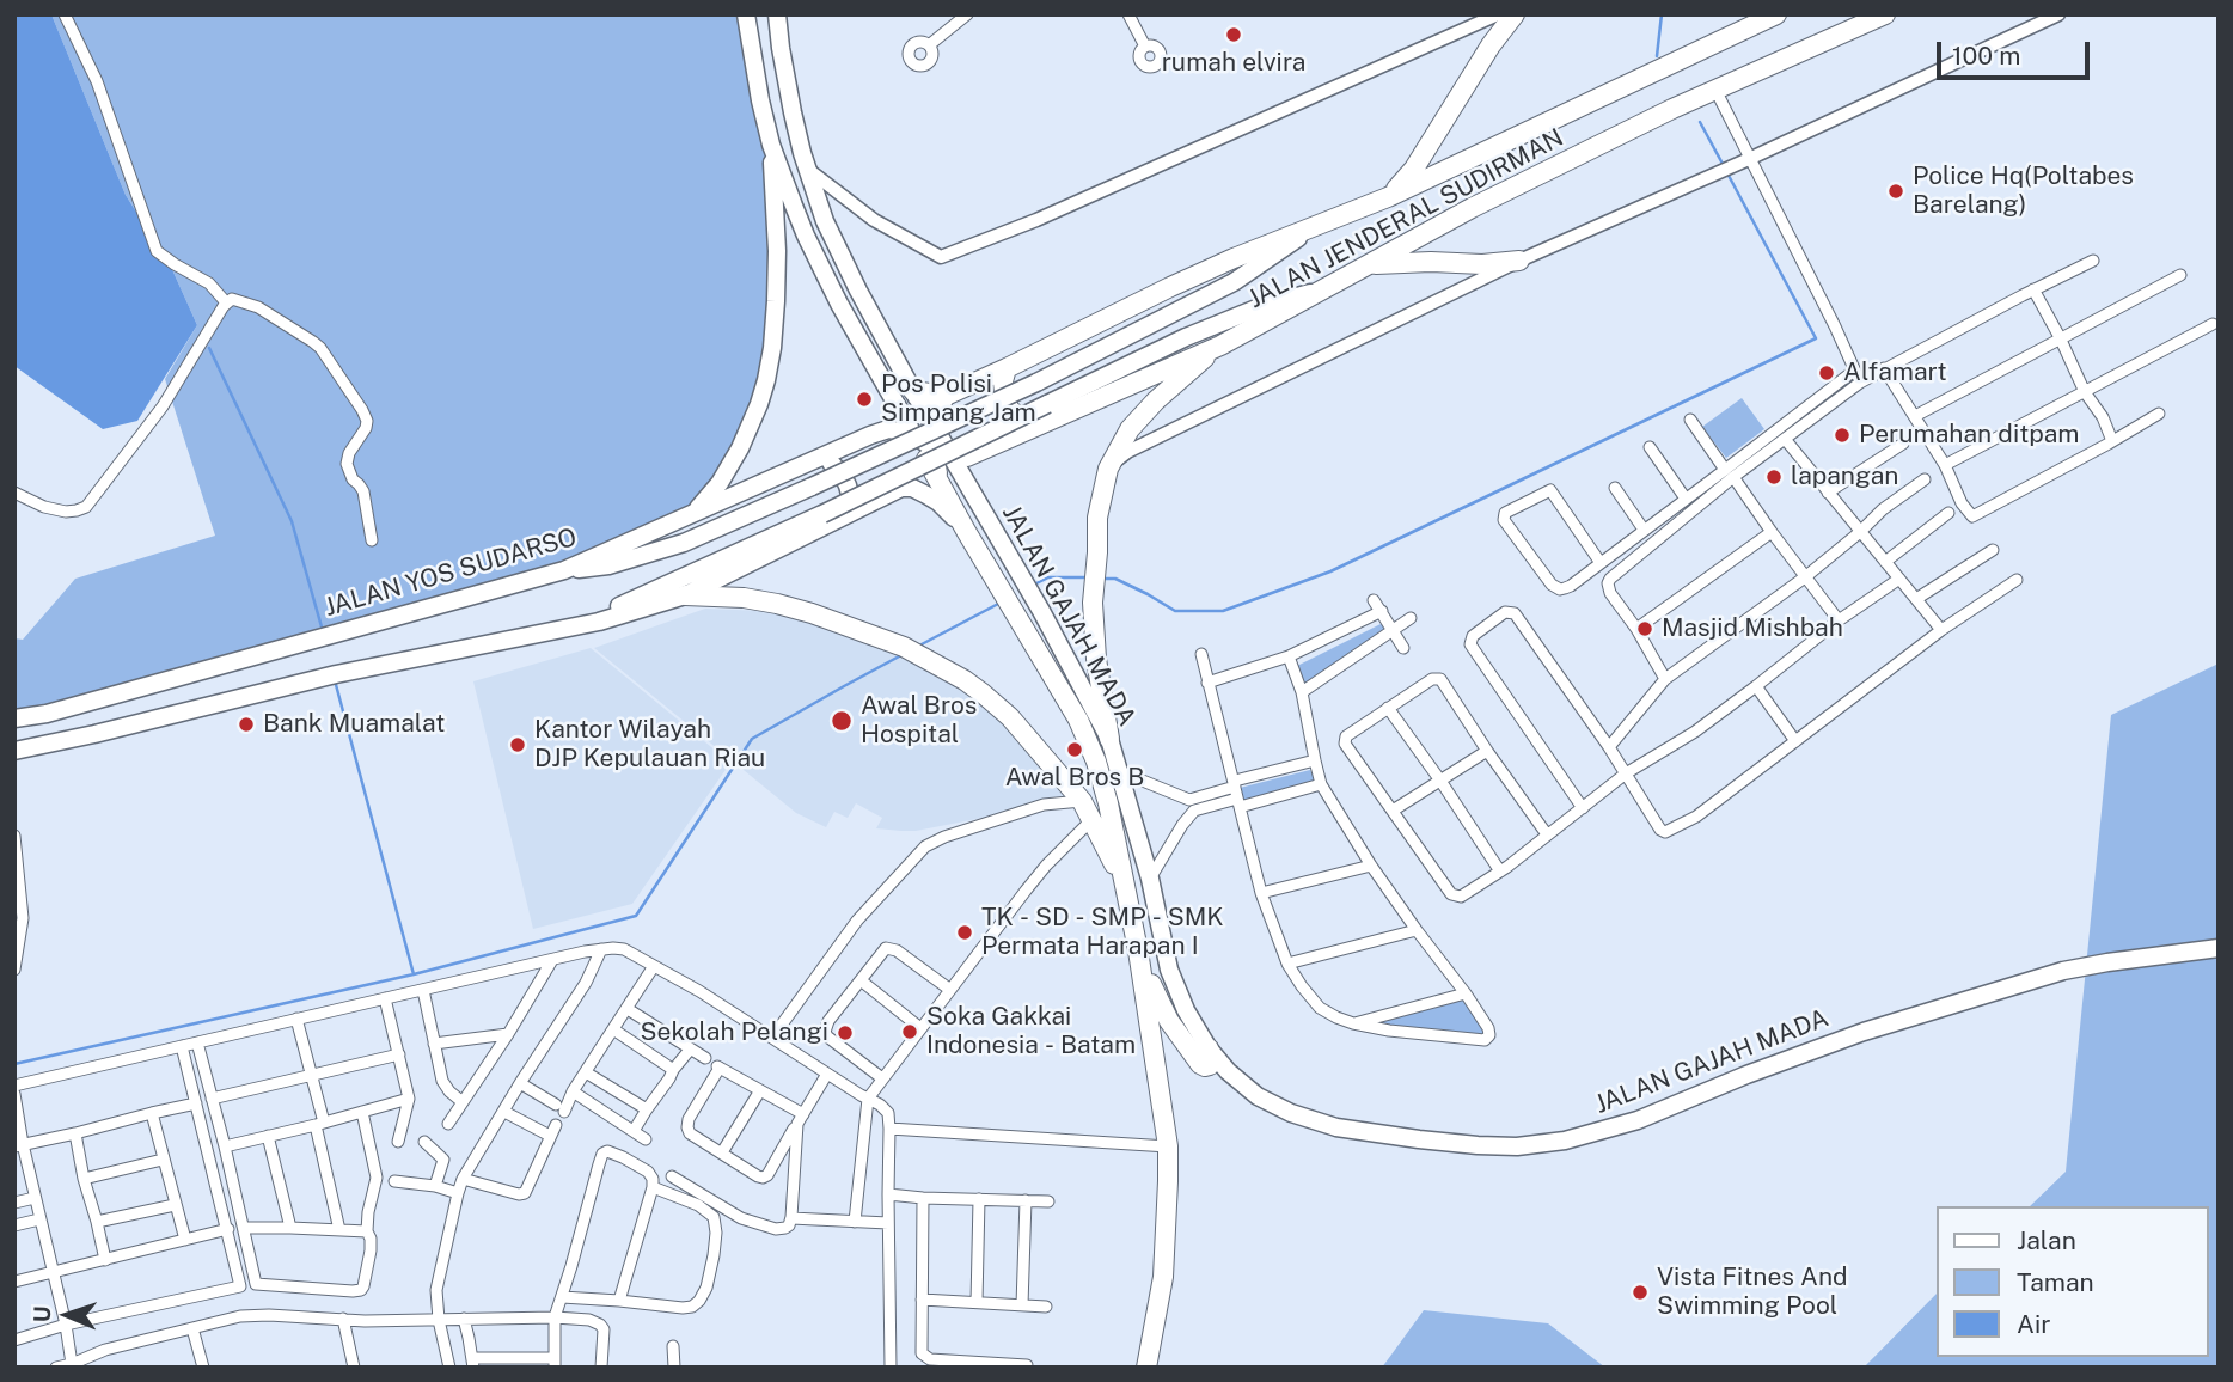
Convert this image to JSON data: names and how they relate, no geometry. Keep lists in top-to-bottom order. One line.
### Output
{"streets":{"highway":["JALAN JENDERAL SUDIRMAN","JALAN GAJAH MADA"],"main road":["JALAN YOS SUDARSO"]},"crossings":[["JALAN JENDERAL SUDIRMAN","JALAN YOS SUDARSO"],["JALAN JENDERAL SUDIRMAN","JALAN GAJAH MADA"],["JALAN YOS SUDARSO","JALAN GAJAH MADA"]],"places":["rumah elvira","Police Hq(Poltabes Barelang)","Alfamart","Pos Polisi Simpang Jam","Perumahan ditpam","lapangan","Masjid Mishbah","Awal Bros Hospital","Bank Muamalat","Kantor Wilayah DJP Kepulauan Riau","Awal Bros B","TK - SD - SMP - SMK Permata Harapan I","Soka Gakkai Indonesia - Batam","Sekolah Pelangi","Vista Fitnes And Swimming Pool"],"legend":["Jalan","Taman","Air"],"scale_bar":"100 m","north":"left"}
